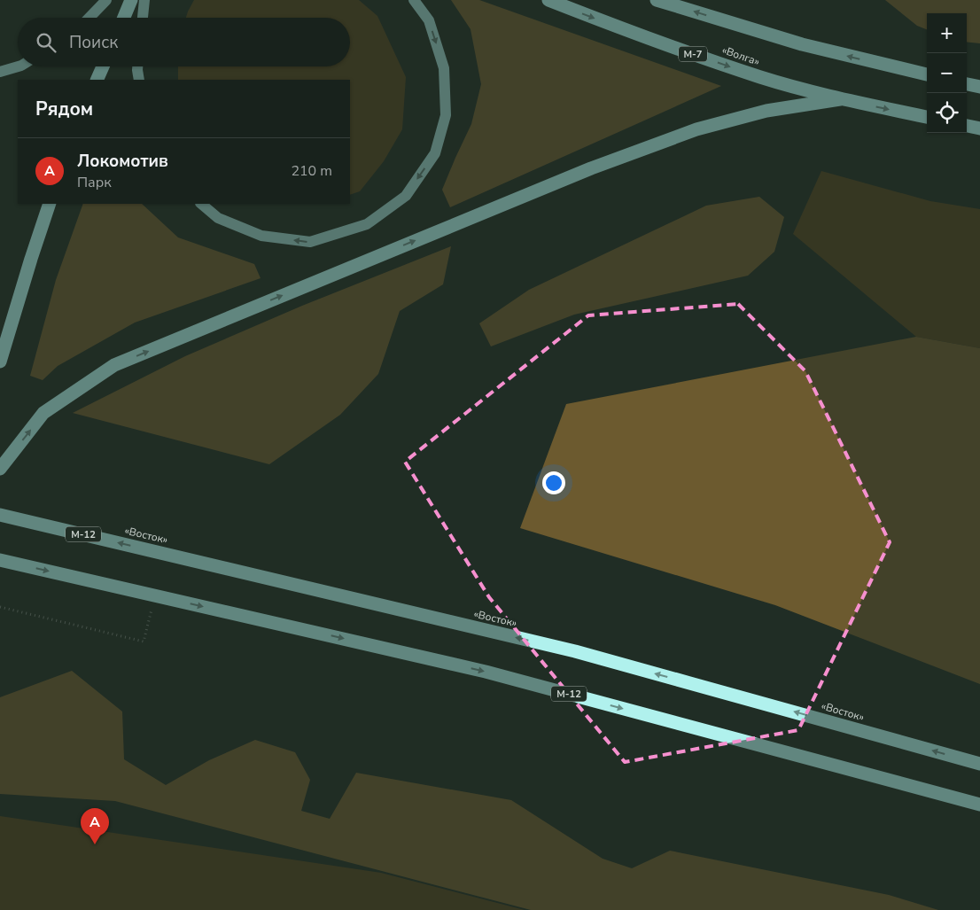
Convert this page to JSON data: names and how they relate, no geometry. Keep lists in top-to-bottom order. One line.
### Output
{"streets":{"highway":["М-7","«Волга»","М-12","«Восток»"]},"page":{"map_buttons":["+","−"],"search":"Поиск","heading":"Рядом","list":[{"mark":"A","name":"Локомотив","note":"Парк","value":"210 m"}],"pins":"A"}}
